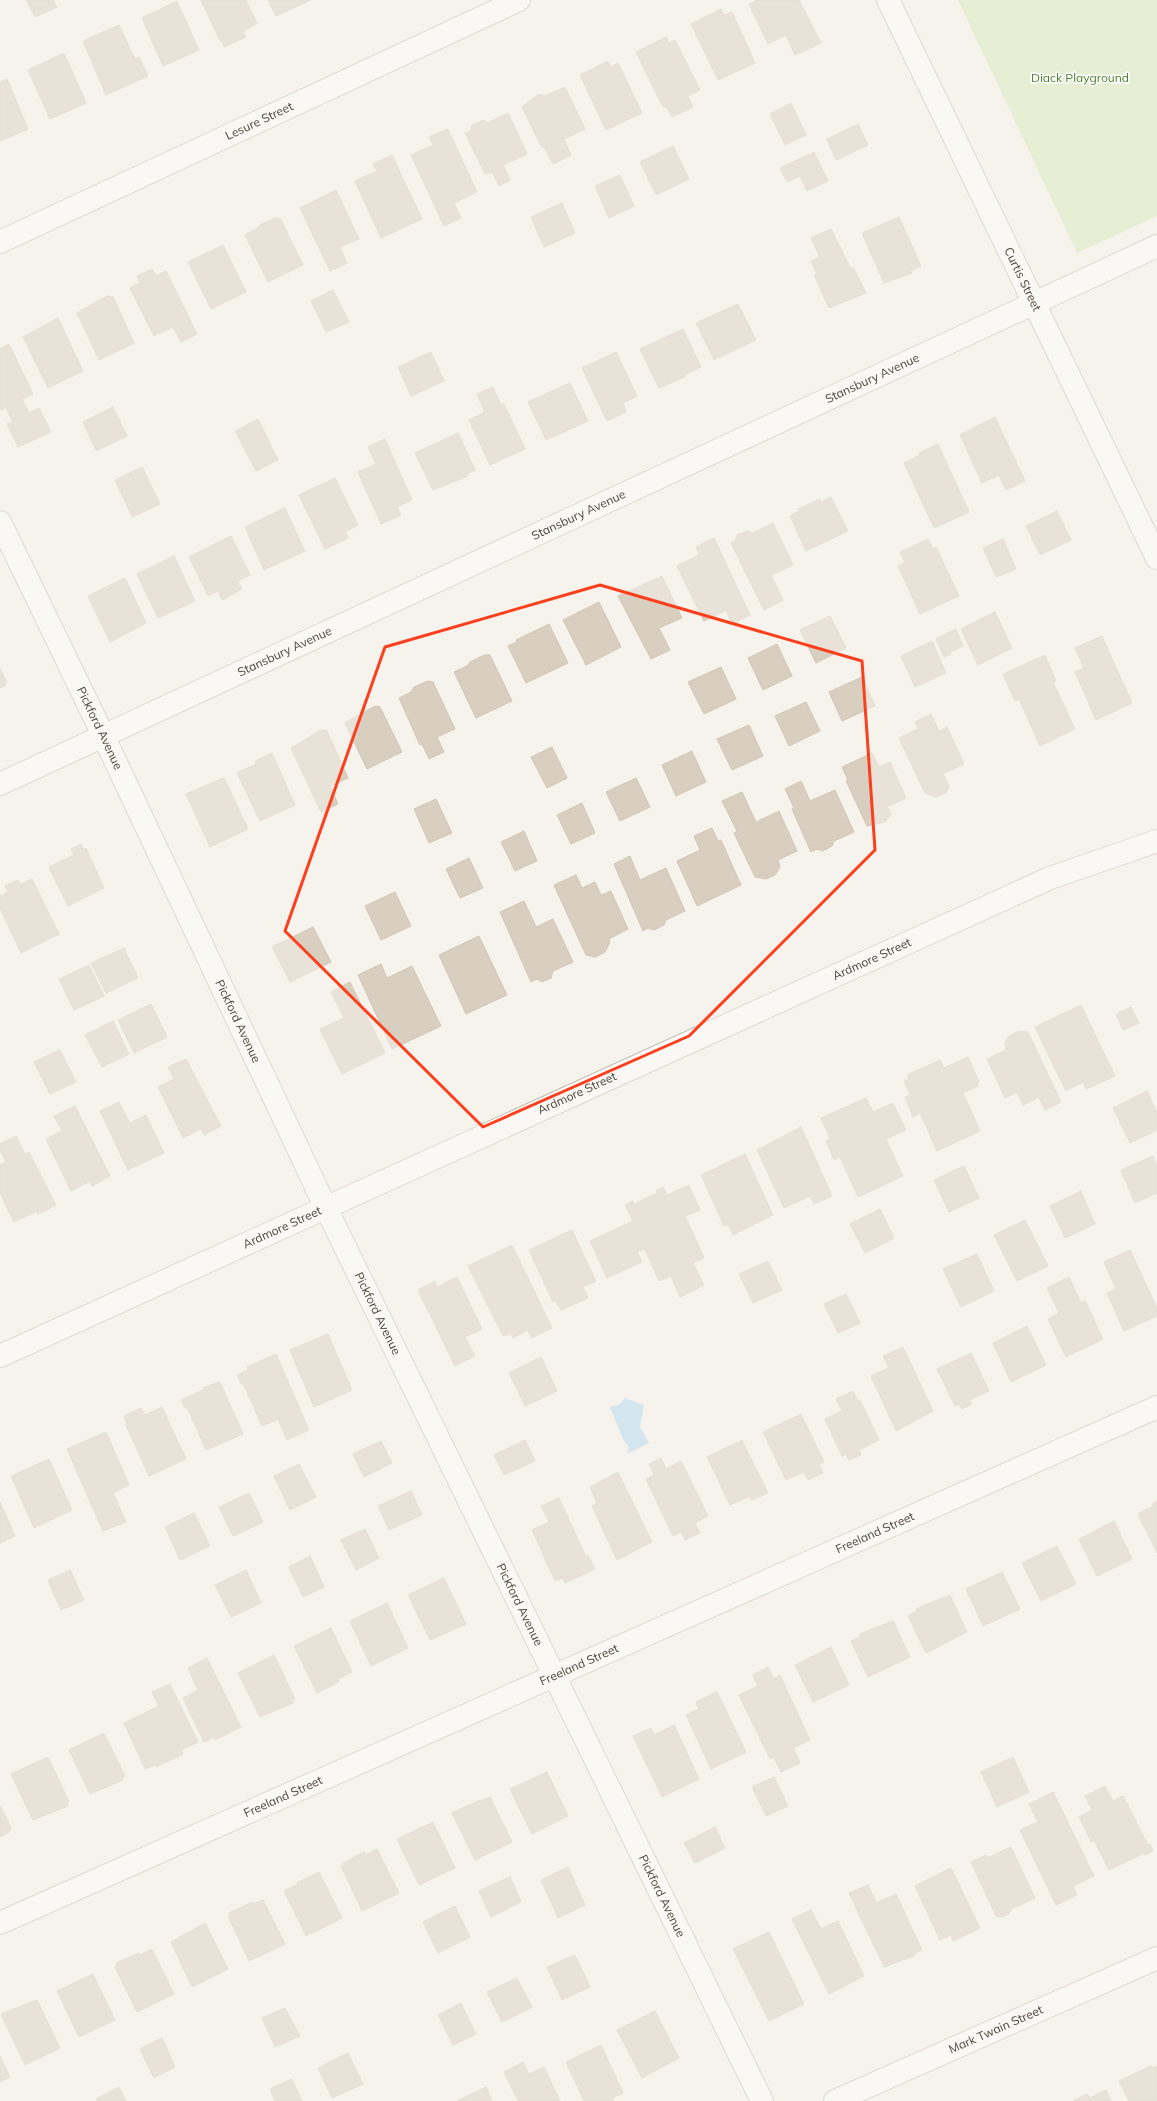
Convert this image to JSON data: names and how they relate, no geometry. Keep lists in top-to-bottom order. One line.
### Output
{"streets":{"street":["Lesure Street","Curtis Street","Stansbury Avenue","Pickford Avenue","Ardmore Street","Freeland Street","Mark Twain Street"]},"crossings":[["Curtis Street","Stansbury Avenue"],["Stansbury Avenue","Pickford Avenue"],["Pickford Avenue","Ardmore Street"],["Pickford Avenue","Freeland Street"]],"parks":["Diack Playground"]}
